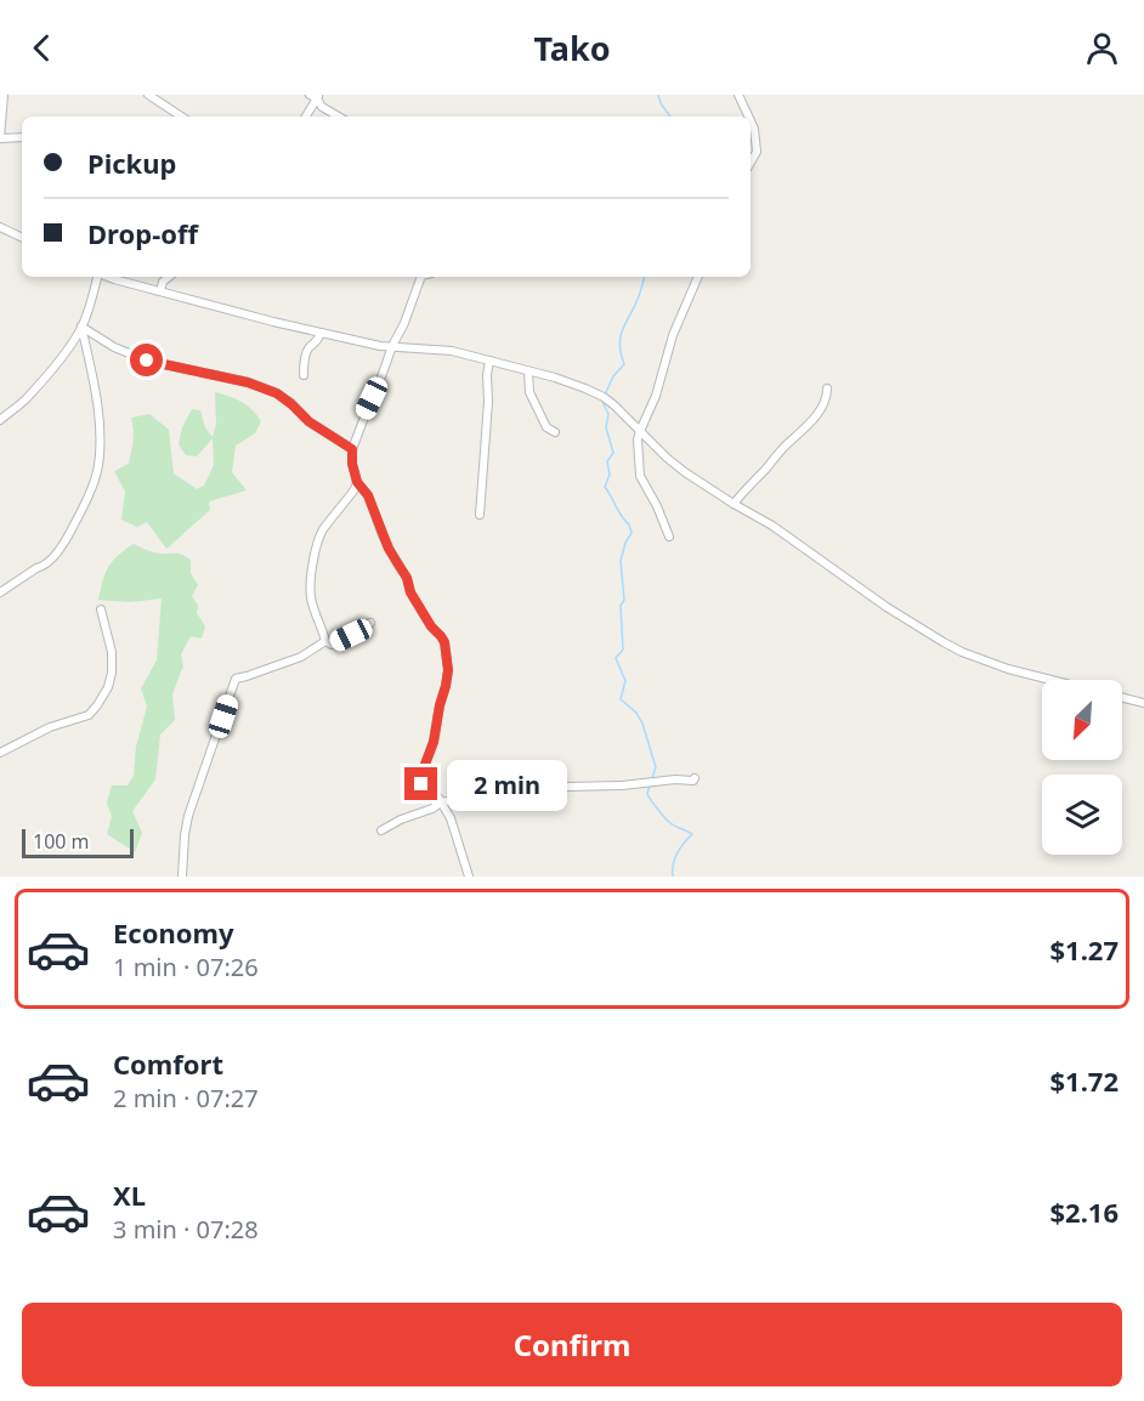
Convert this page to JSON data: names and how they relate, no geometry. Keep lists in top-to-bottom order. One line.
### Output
{"scale_bar":"100 m","north":"bottom left","page":{"header":"Tako","banner":["Pickup","Drop-off"],"bubble":"2 min","scale":"100 m","list":[{"name":"Economy","note":"1 min · 07:26","value":"$1.27"},{"name":"Comfort","note":"2 min · 07:27","value":"$1.72"},{"name":"XL","note":"3 min · 07:28","value":"$2.16"}],"buttons":"Confirm"}}
